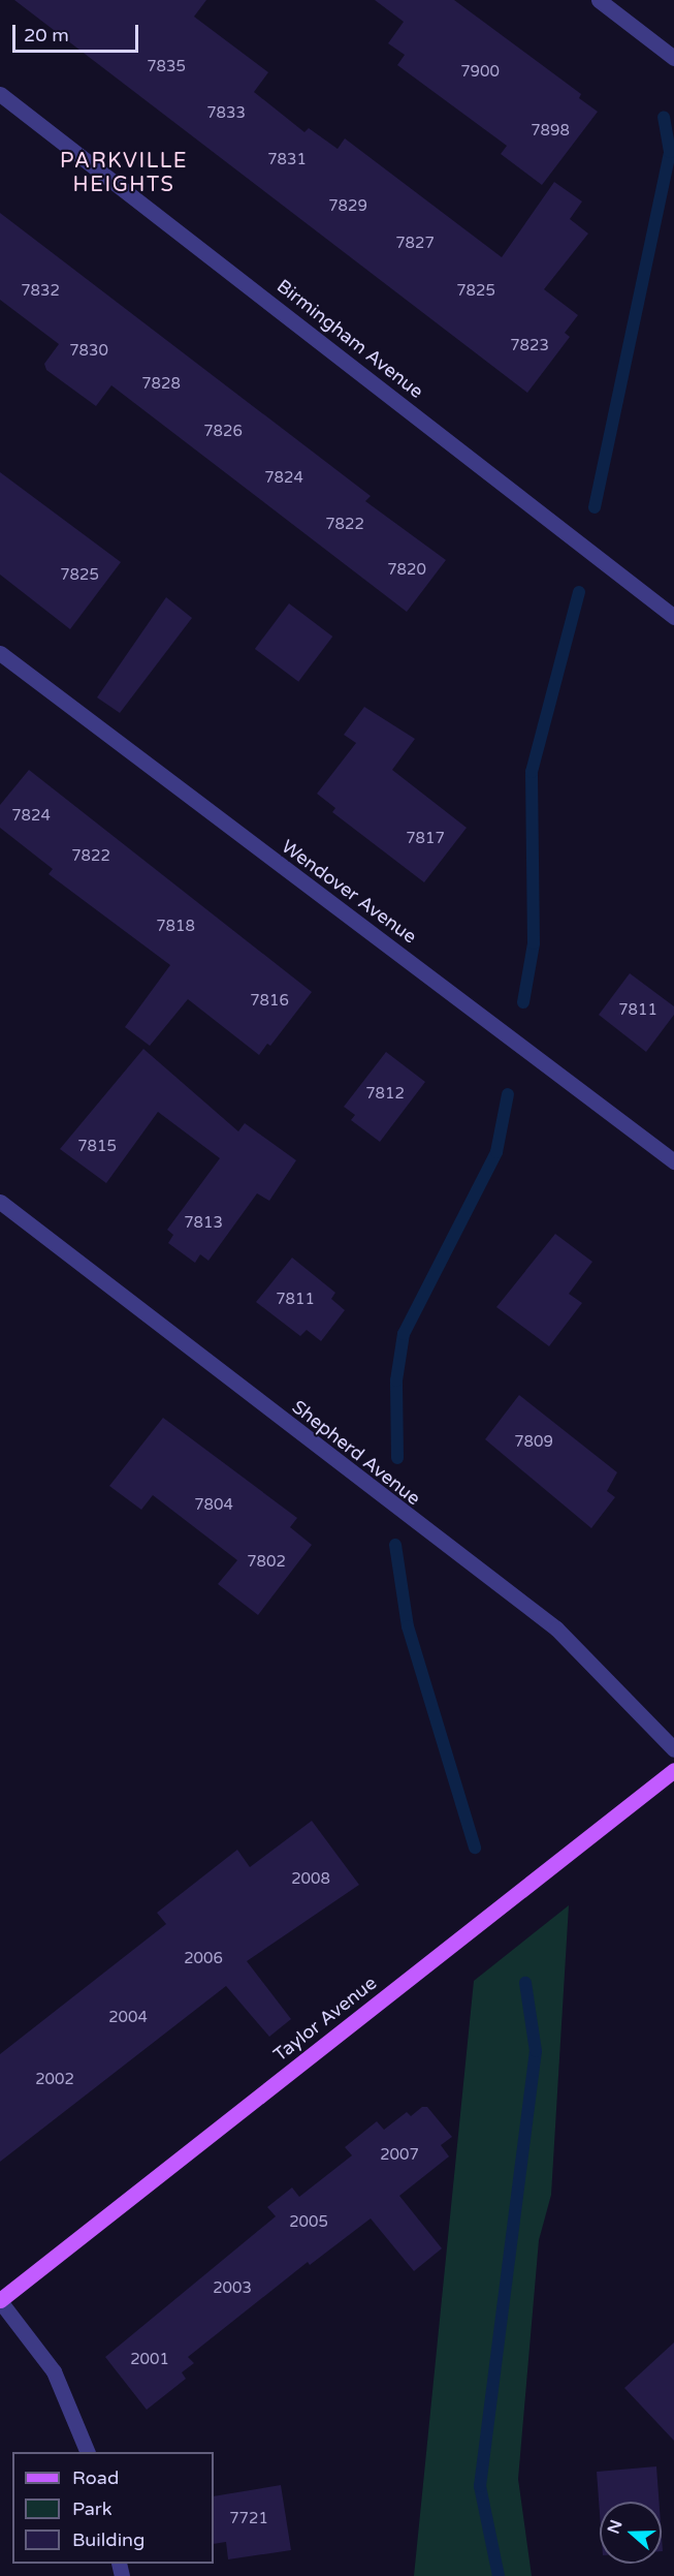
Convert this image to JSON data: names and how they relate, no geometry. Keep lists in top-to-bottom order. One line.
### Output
{"streets":{"main road":["Taylor Avenue"],"street":["Birmingham Avenue","Wendover Avenue","Shepherd Avenue"]},"districts":["PARKVILLE HEIGHTS"],"house_numbers":["7835","7900","7833","7898","7831","7829","7827","7832","7825","7823","7830","7828","7826","7824","7822","7820","7825","7824","7817","7822","7818","7816","7811","7812","7815","7813","7811","7809","7804","7802","2008","2006","2004","2002","2007","2005","2003","2001","7721"],"legend":["Road","Park","Building"],"scale_bar":"20 m","north":"left"}
